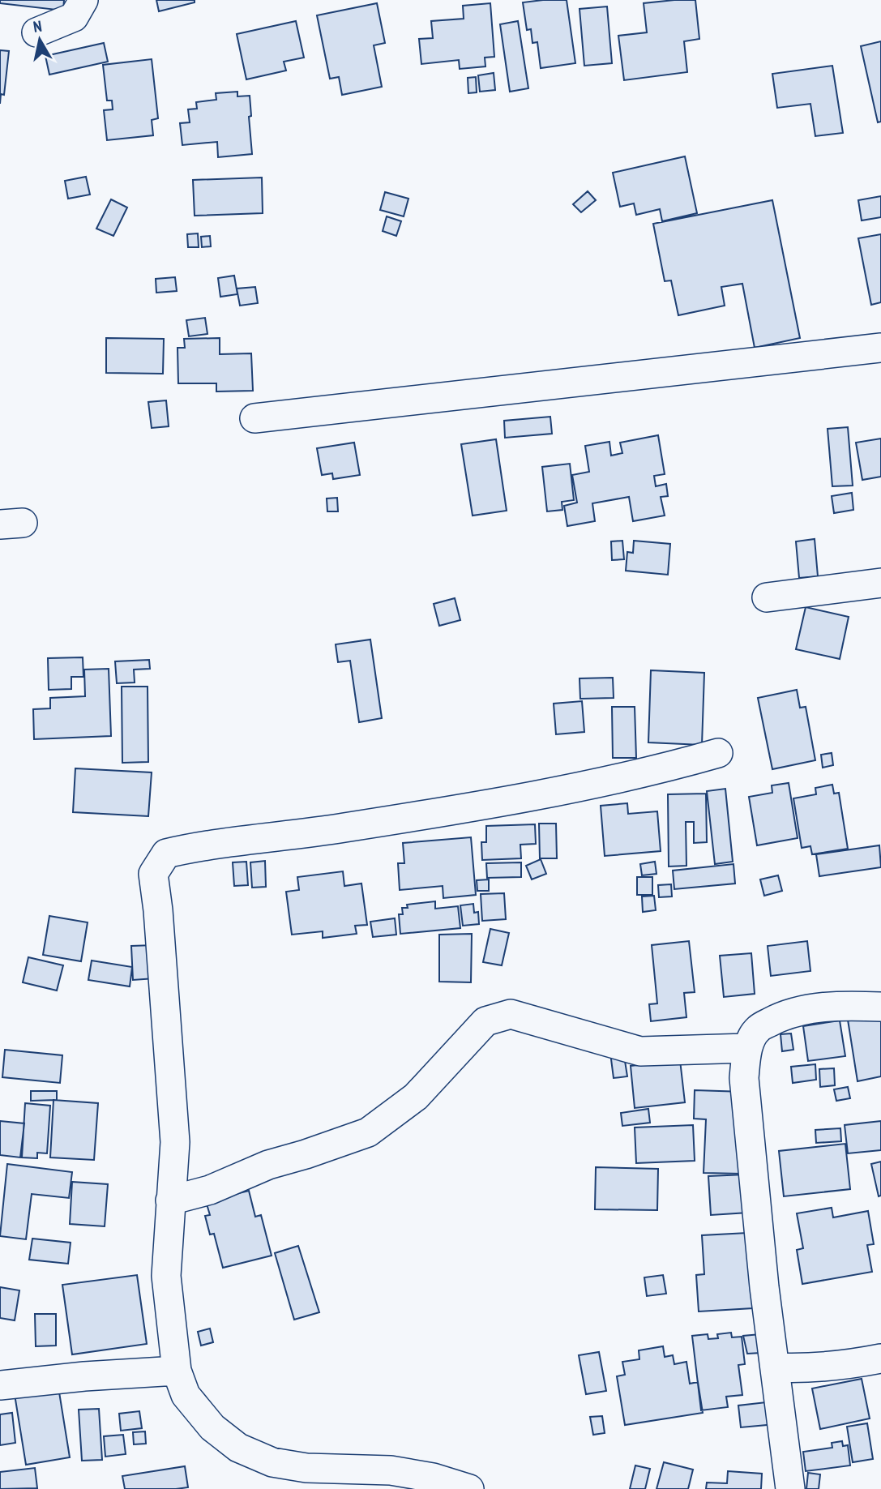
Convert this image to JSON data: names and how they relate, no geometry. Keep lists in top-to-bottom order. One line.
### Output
{"north":"top"}
